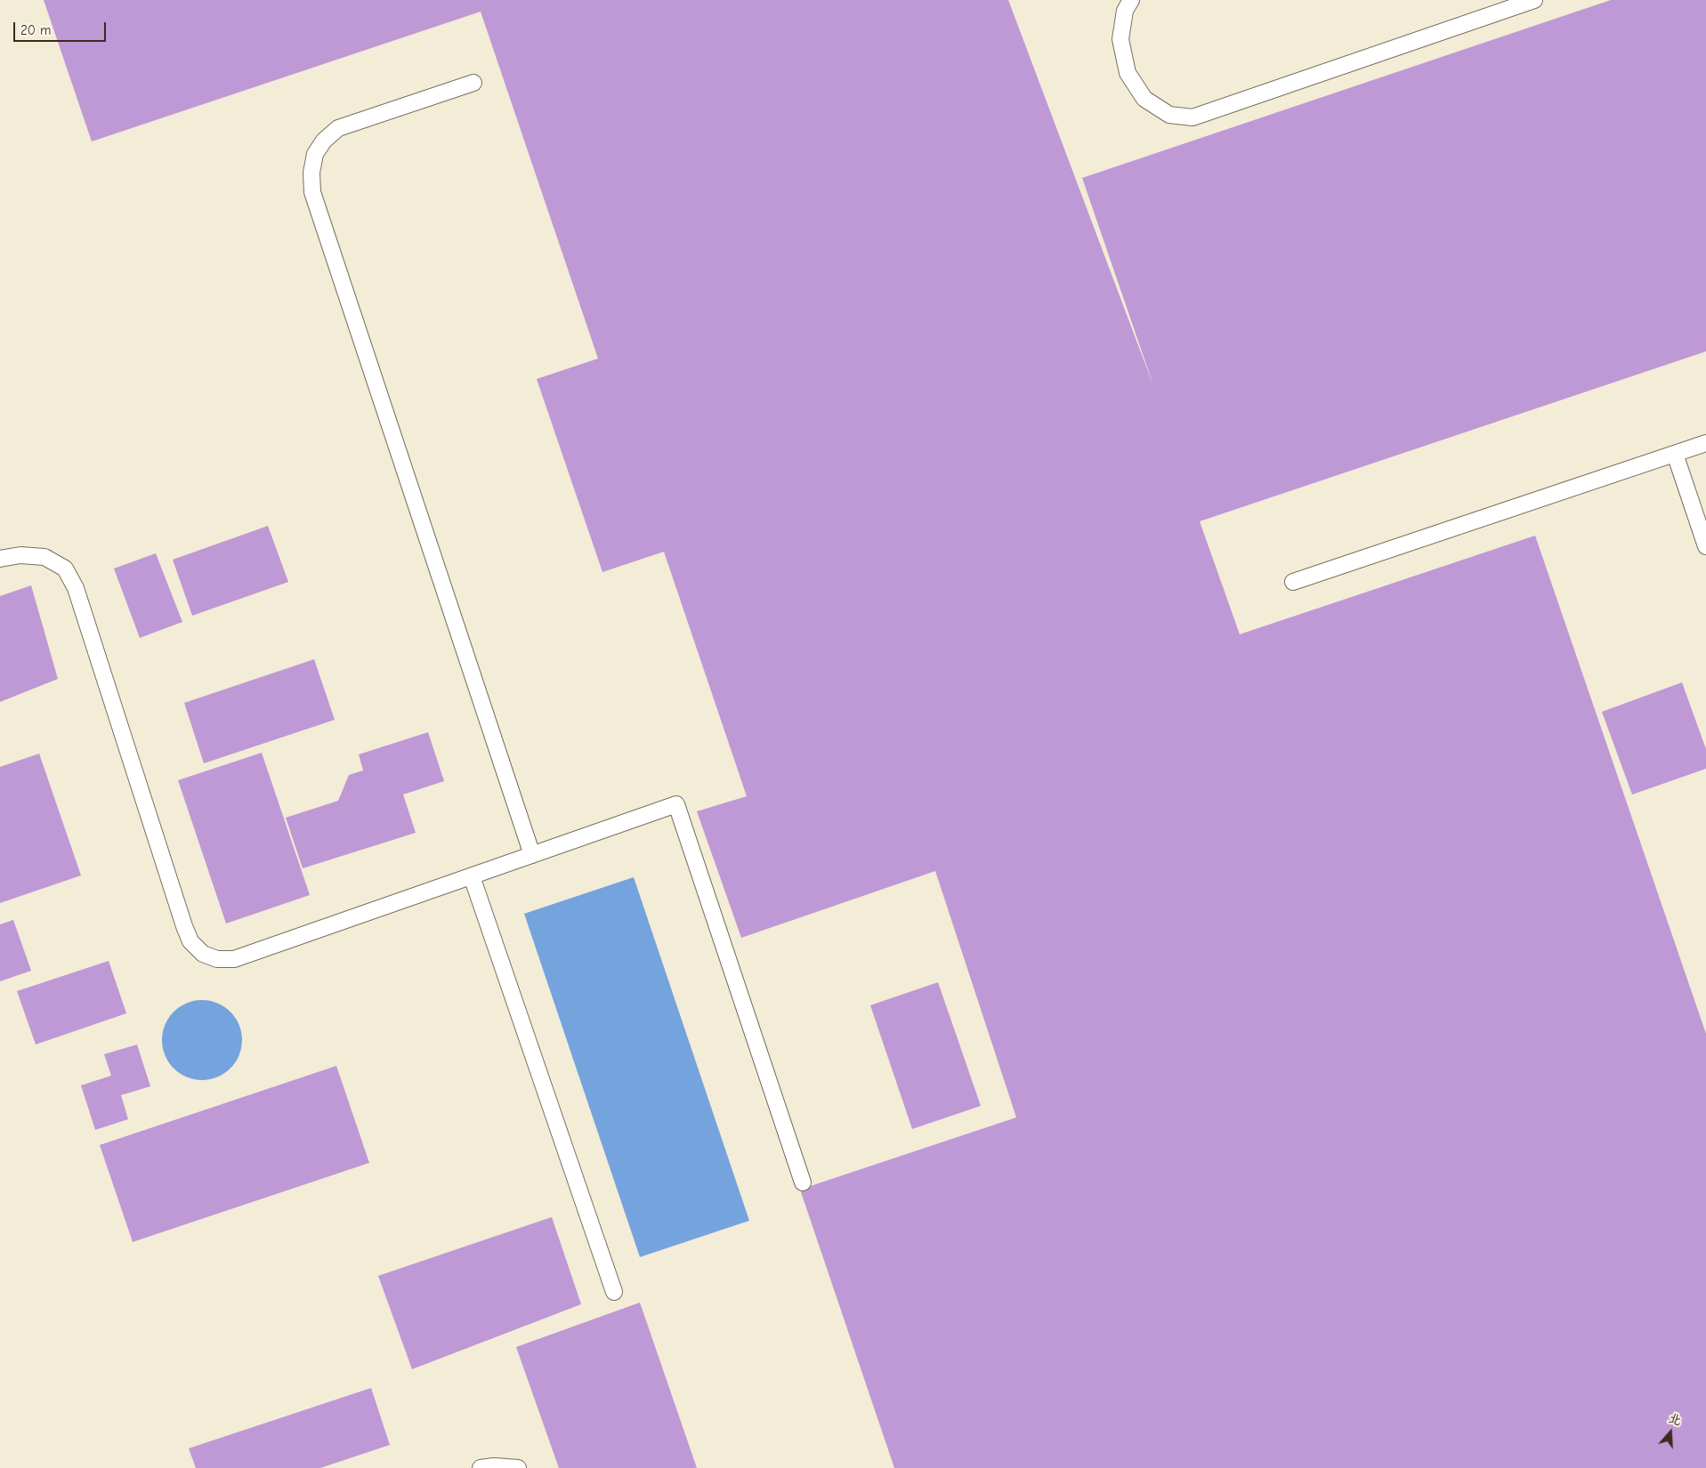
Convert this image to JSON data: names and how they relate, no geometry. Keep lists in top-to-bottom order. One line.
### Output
{"scale_bar":"20 m","north":"top"}
